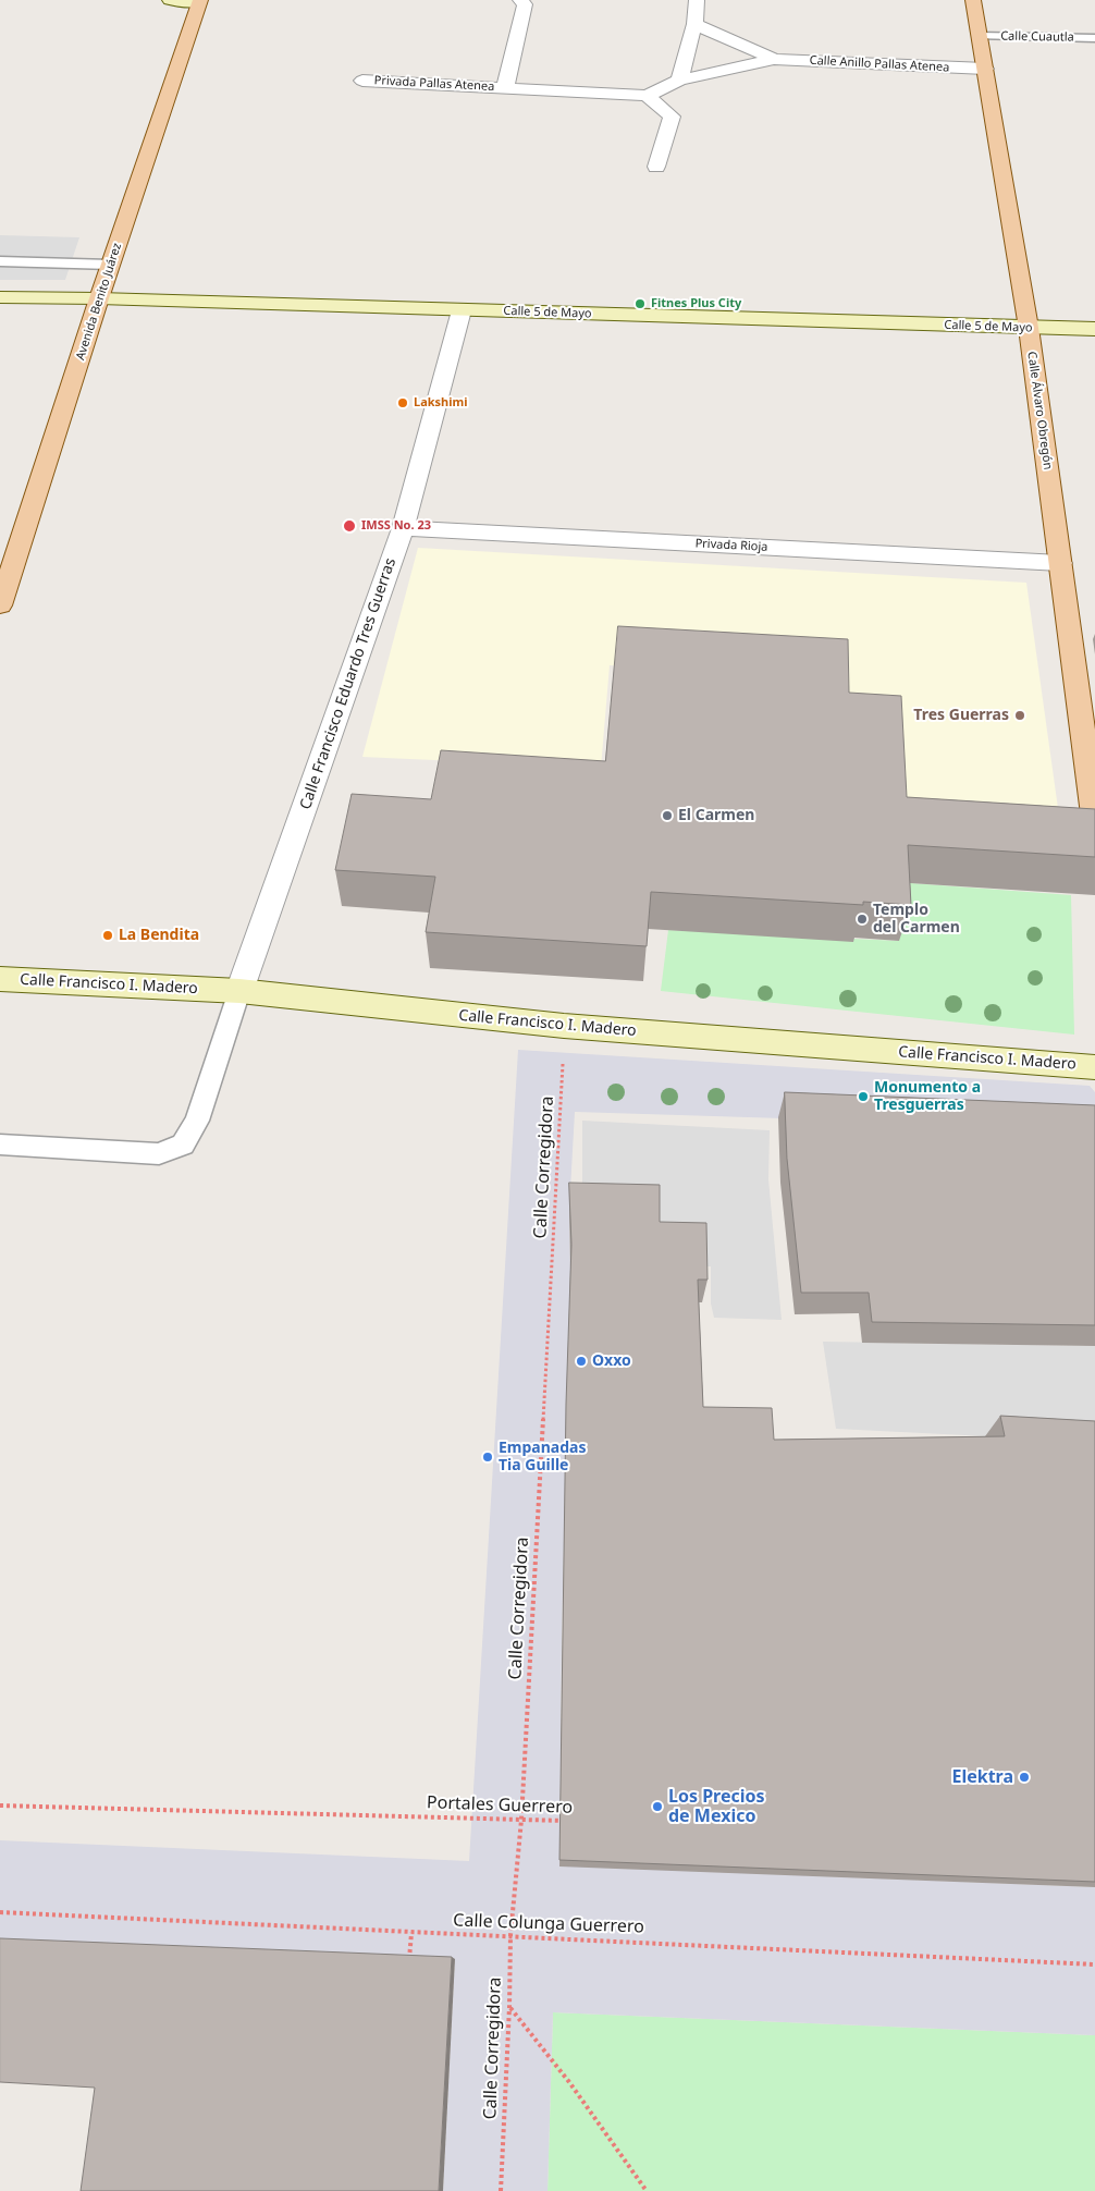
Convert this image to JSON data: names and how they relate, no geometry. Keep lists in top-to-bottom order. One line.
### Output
{"streets":{"main road":["Avenida Benito Juárez","Calle 5 de Mayo","Calle Álvaro Obregón","Calle Francisco I. Madero"],"street":["Calle Anillo Pallas Atenea","Privada Pallas Atenea","Privada Rioja","Calle Francisco Eduardo Tres Guerras"],"lane":["Calle Cuautla"],"path":["Calle Corregidora","Portales Guerrero","Calle Colunga Guerrero"]},"crossings":[["Calle Cuautla","Calle Álvaro Obregón"],["Calle Anillo Pallas Atenea","Privada Pallas Atenea"],["Calle Anillo Pallas Atenea","Calle Álvaro Obregón"],["Avenida Benito Juárez","Calle 5 de Mayo"],["Calle 5 de Mayo","Calle Álvaro Obregón"],["Calle 5 de Mayo","Calle Francisco Eduardo Tres Guerras"],["Calle Álvaro Obregón","Privada Rioja"],["Privada Rioja","Calle Francisco Eduardo Tres Guerras"],["Calle Francisco Eduardo Tres Guerras","Calle Francisco I. Madero"],["Calle Francisco I. Madero","Calle Corregidora"],["Calle Corregidora","Portales Guerrero"],["Calle Corregidora","Calle Colunga Guerrero"]],"places":["Fitnes Plus City","Lakshimi","IMSS No. 23","Tres Guerras","El Carmen","Templo del Carmen","La Bendita","Monumento a Tresguerras","Oxxo","Empanadas Tia Guille","Elektra","Los Precios de Mexico"]}
